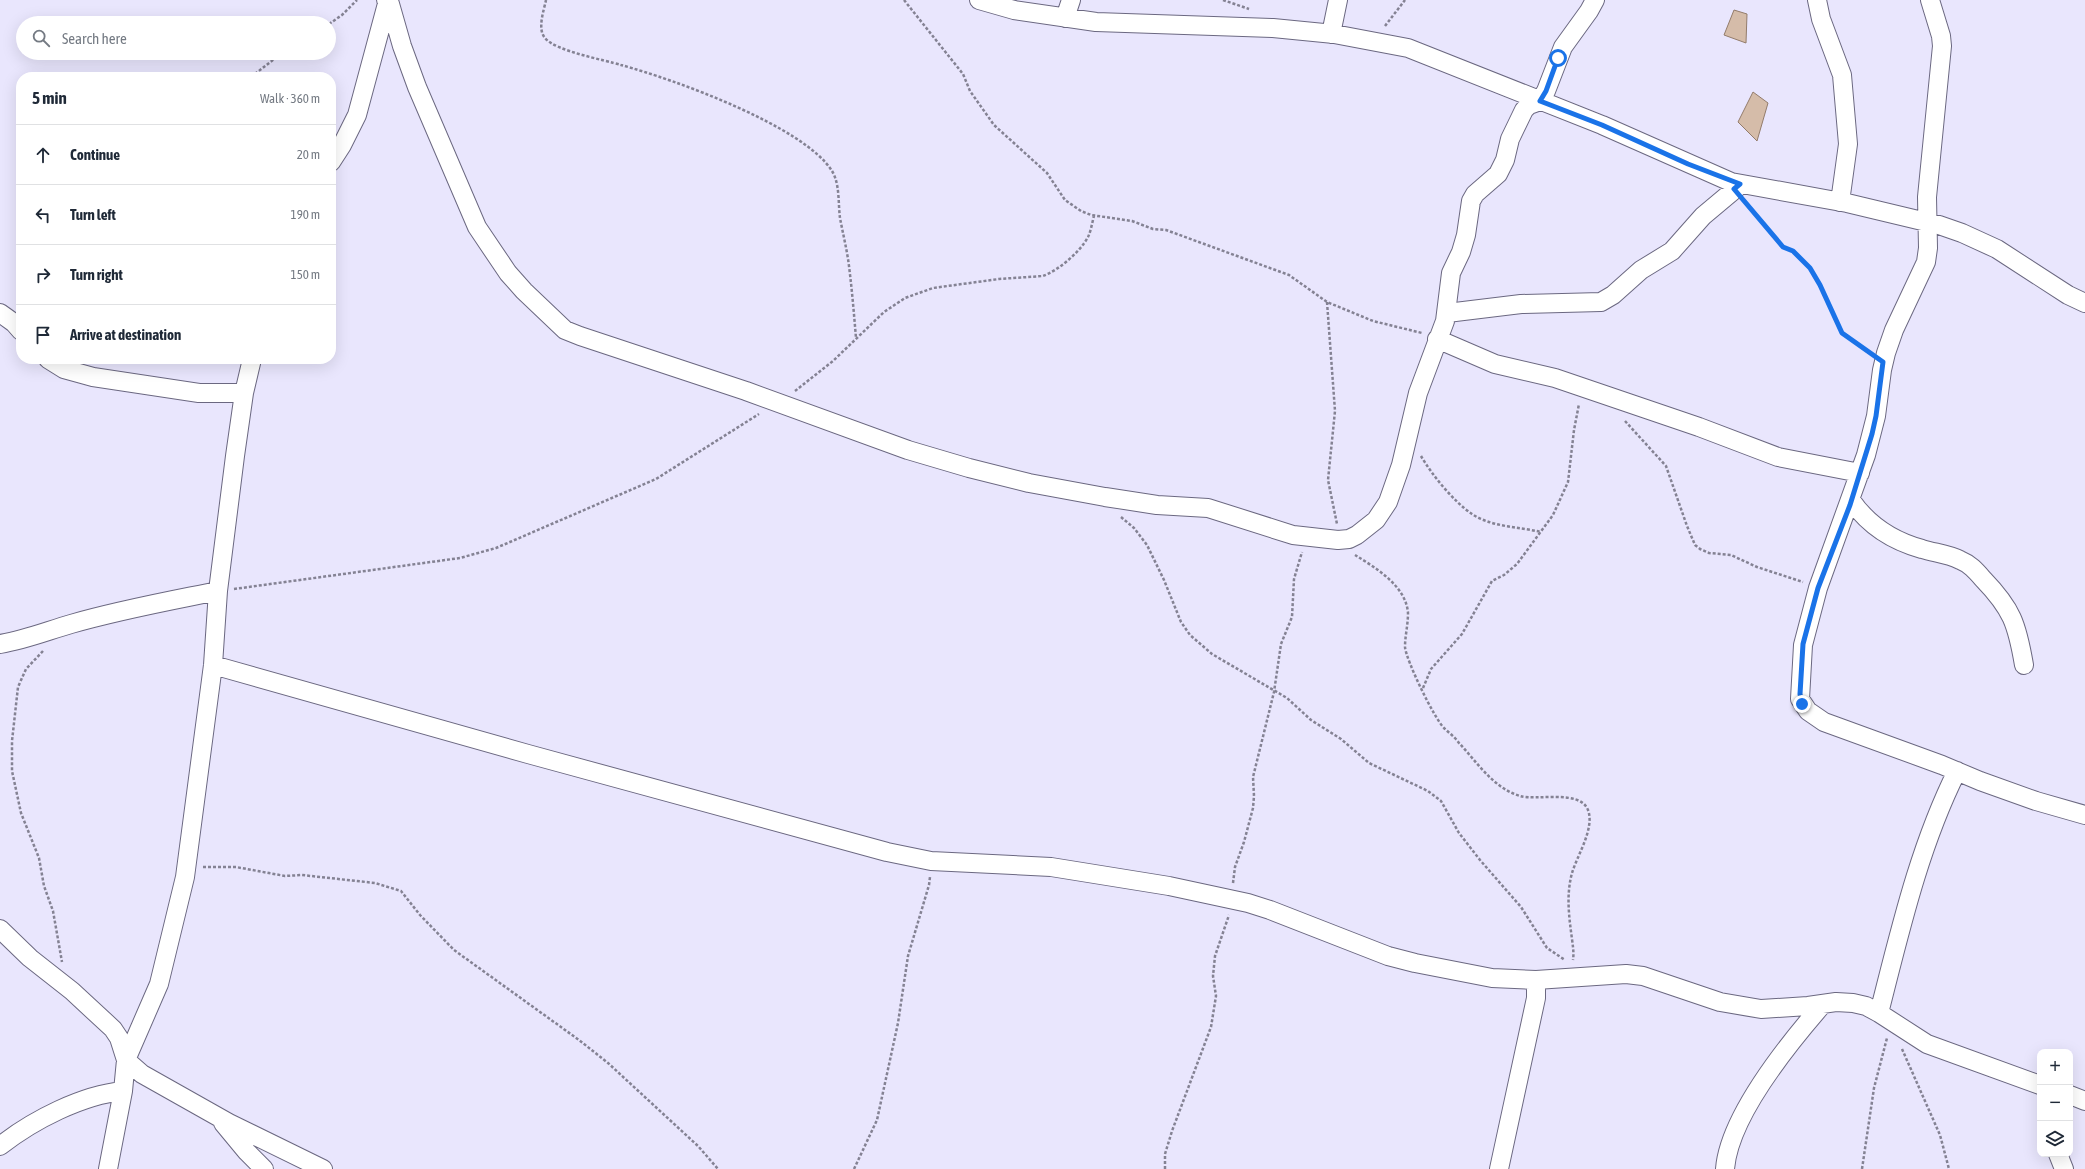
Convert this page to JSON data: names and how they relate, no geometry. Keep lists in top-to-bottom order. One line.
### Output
{"page":{"search":"Search here","heading":["5 min","Walk · 360 m"],"list":[["Continue","20 m"],["Turn left","190 m"],["Turn right","150 m"],"Arrive at destination"],"map_buttons":["+","−"]}}
